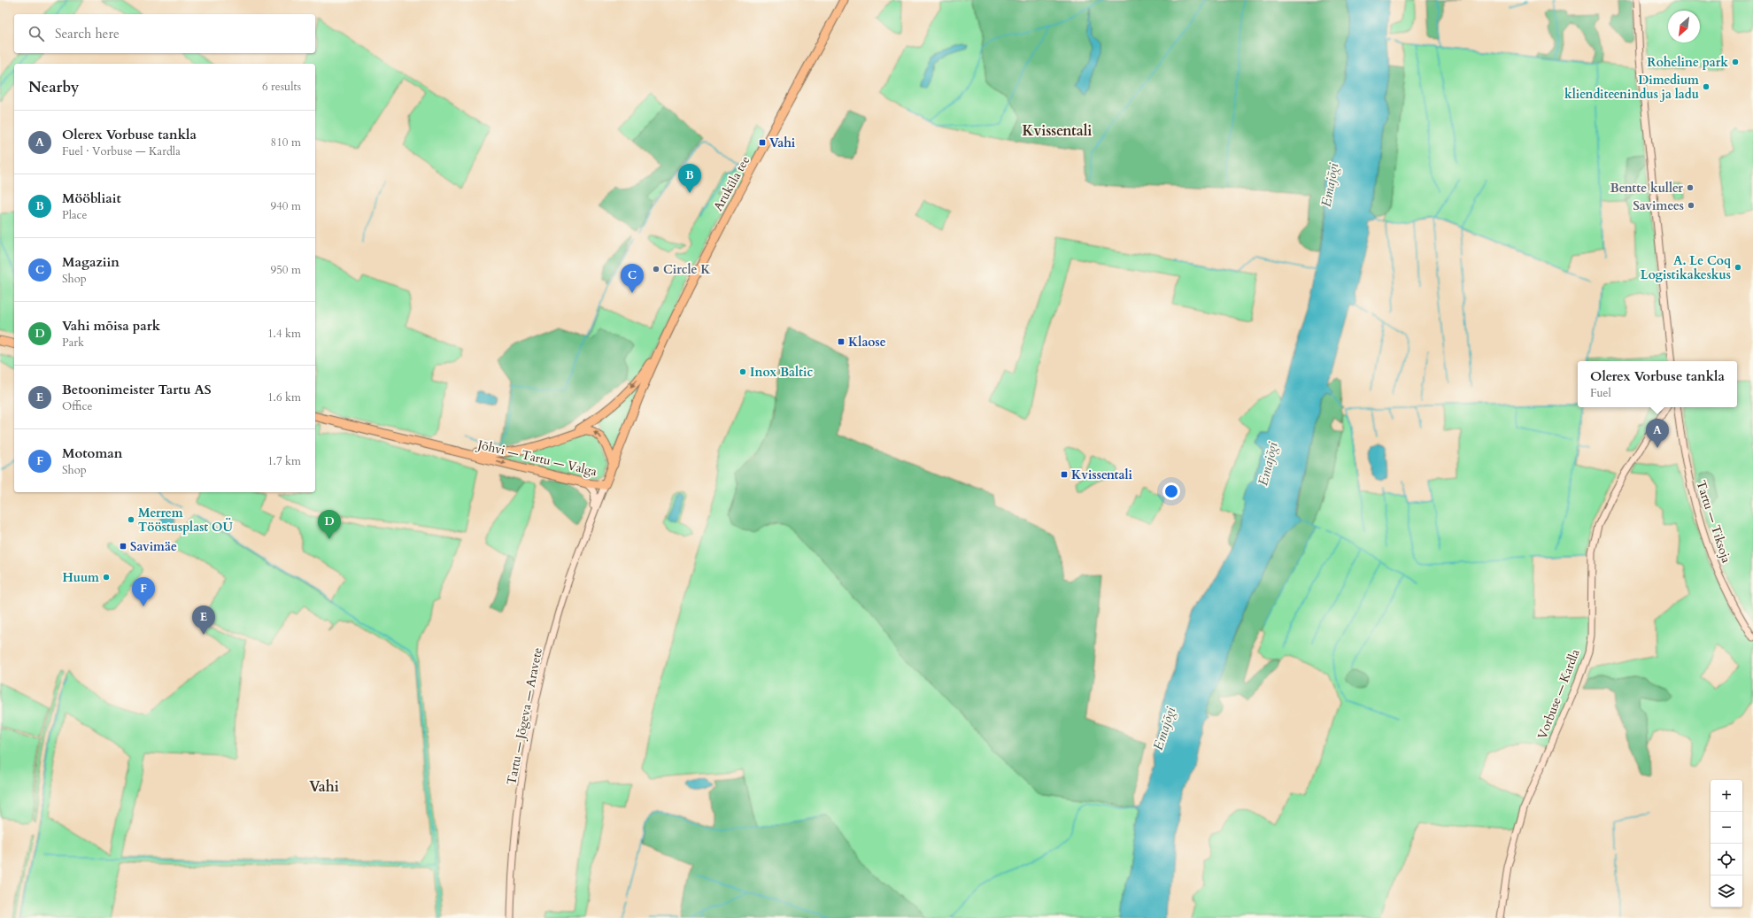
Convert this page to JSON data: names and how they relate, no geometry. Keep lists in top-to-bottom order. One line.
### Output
{"streets":{"highway":["Aruküla tee","Jõhvi — Tartu — Valga"],"main road":["Tartu — Tiksoja","Vorbuse — Kardla","Tartu — Jõgeva — Aravete"]},"crossings":[["Aruküla tee","Jõhvi — Tartu — Valga"],["Jõhvi — Tartu — Valga","Tartu — Jõgeva — Aravete"]],"districts":["Kvissentali","Vahi"],"water":["Emajõgi"],"places":{"other":["Roheline park","Dimedium klienditeenindus ja ladu","Bentte kuller","Savimees","A. Le Coq Logistikakeskus","Circle K","Inox Baltic","Merrem Tööstusplast OÜ","Huum"],"transit":["Vahi","Klaose","Kvissentali","Savimäe"]},"north":"bottom left","page":{"search":"Search here","heading":["Nearby","6 results"],"list":[{"mark":"A","name":"Olerex Vorbuse tankla","note":"Fuel · Vorbuse — Kardla","value":"810 m"},{"mark":"B","name":"Mööbliait","note":"Place","value":"940 m"},{"mark":"C","name":"Magaziin","note":"Shop","value":"950 m"},{"mark":"D","name":"Vahi mõisa park","note":"Park","value":"1.4 km"},{"mark":"E","name":"Betoonimeister Tartu AS","note":"Office","value":"1.6 km"},{"mark":"F","name":"Motoman","note":"Shop","value":"1.7 km"}],"pins":["B","C","A","D","F","E"],"popup":["Olerex Vorbuse tankla","Fuel"],"map_buttons":["+","−"]}}
